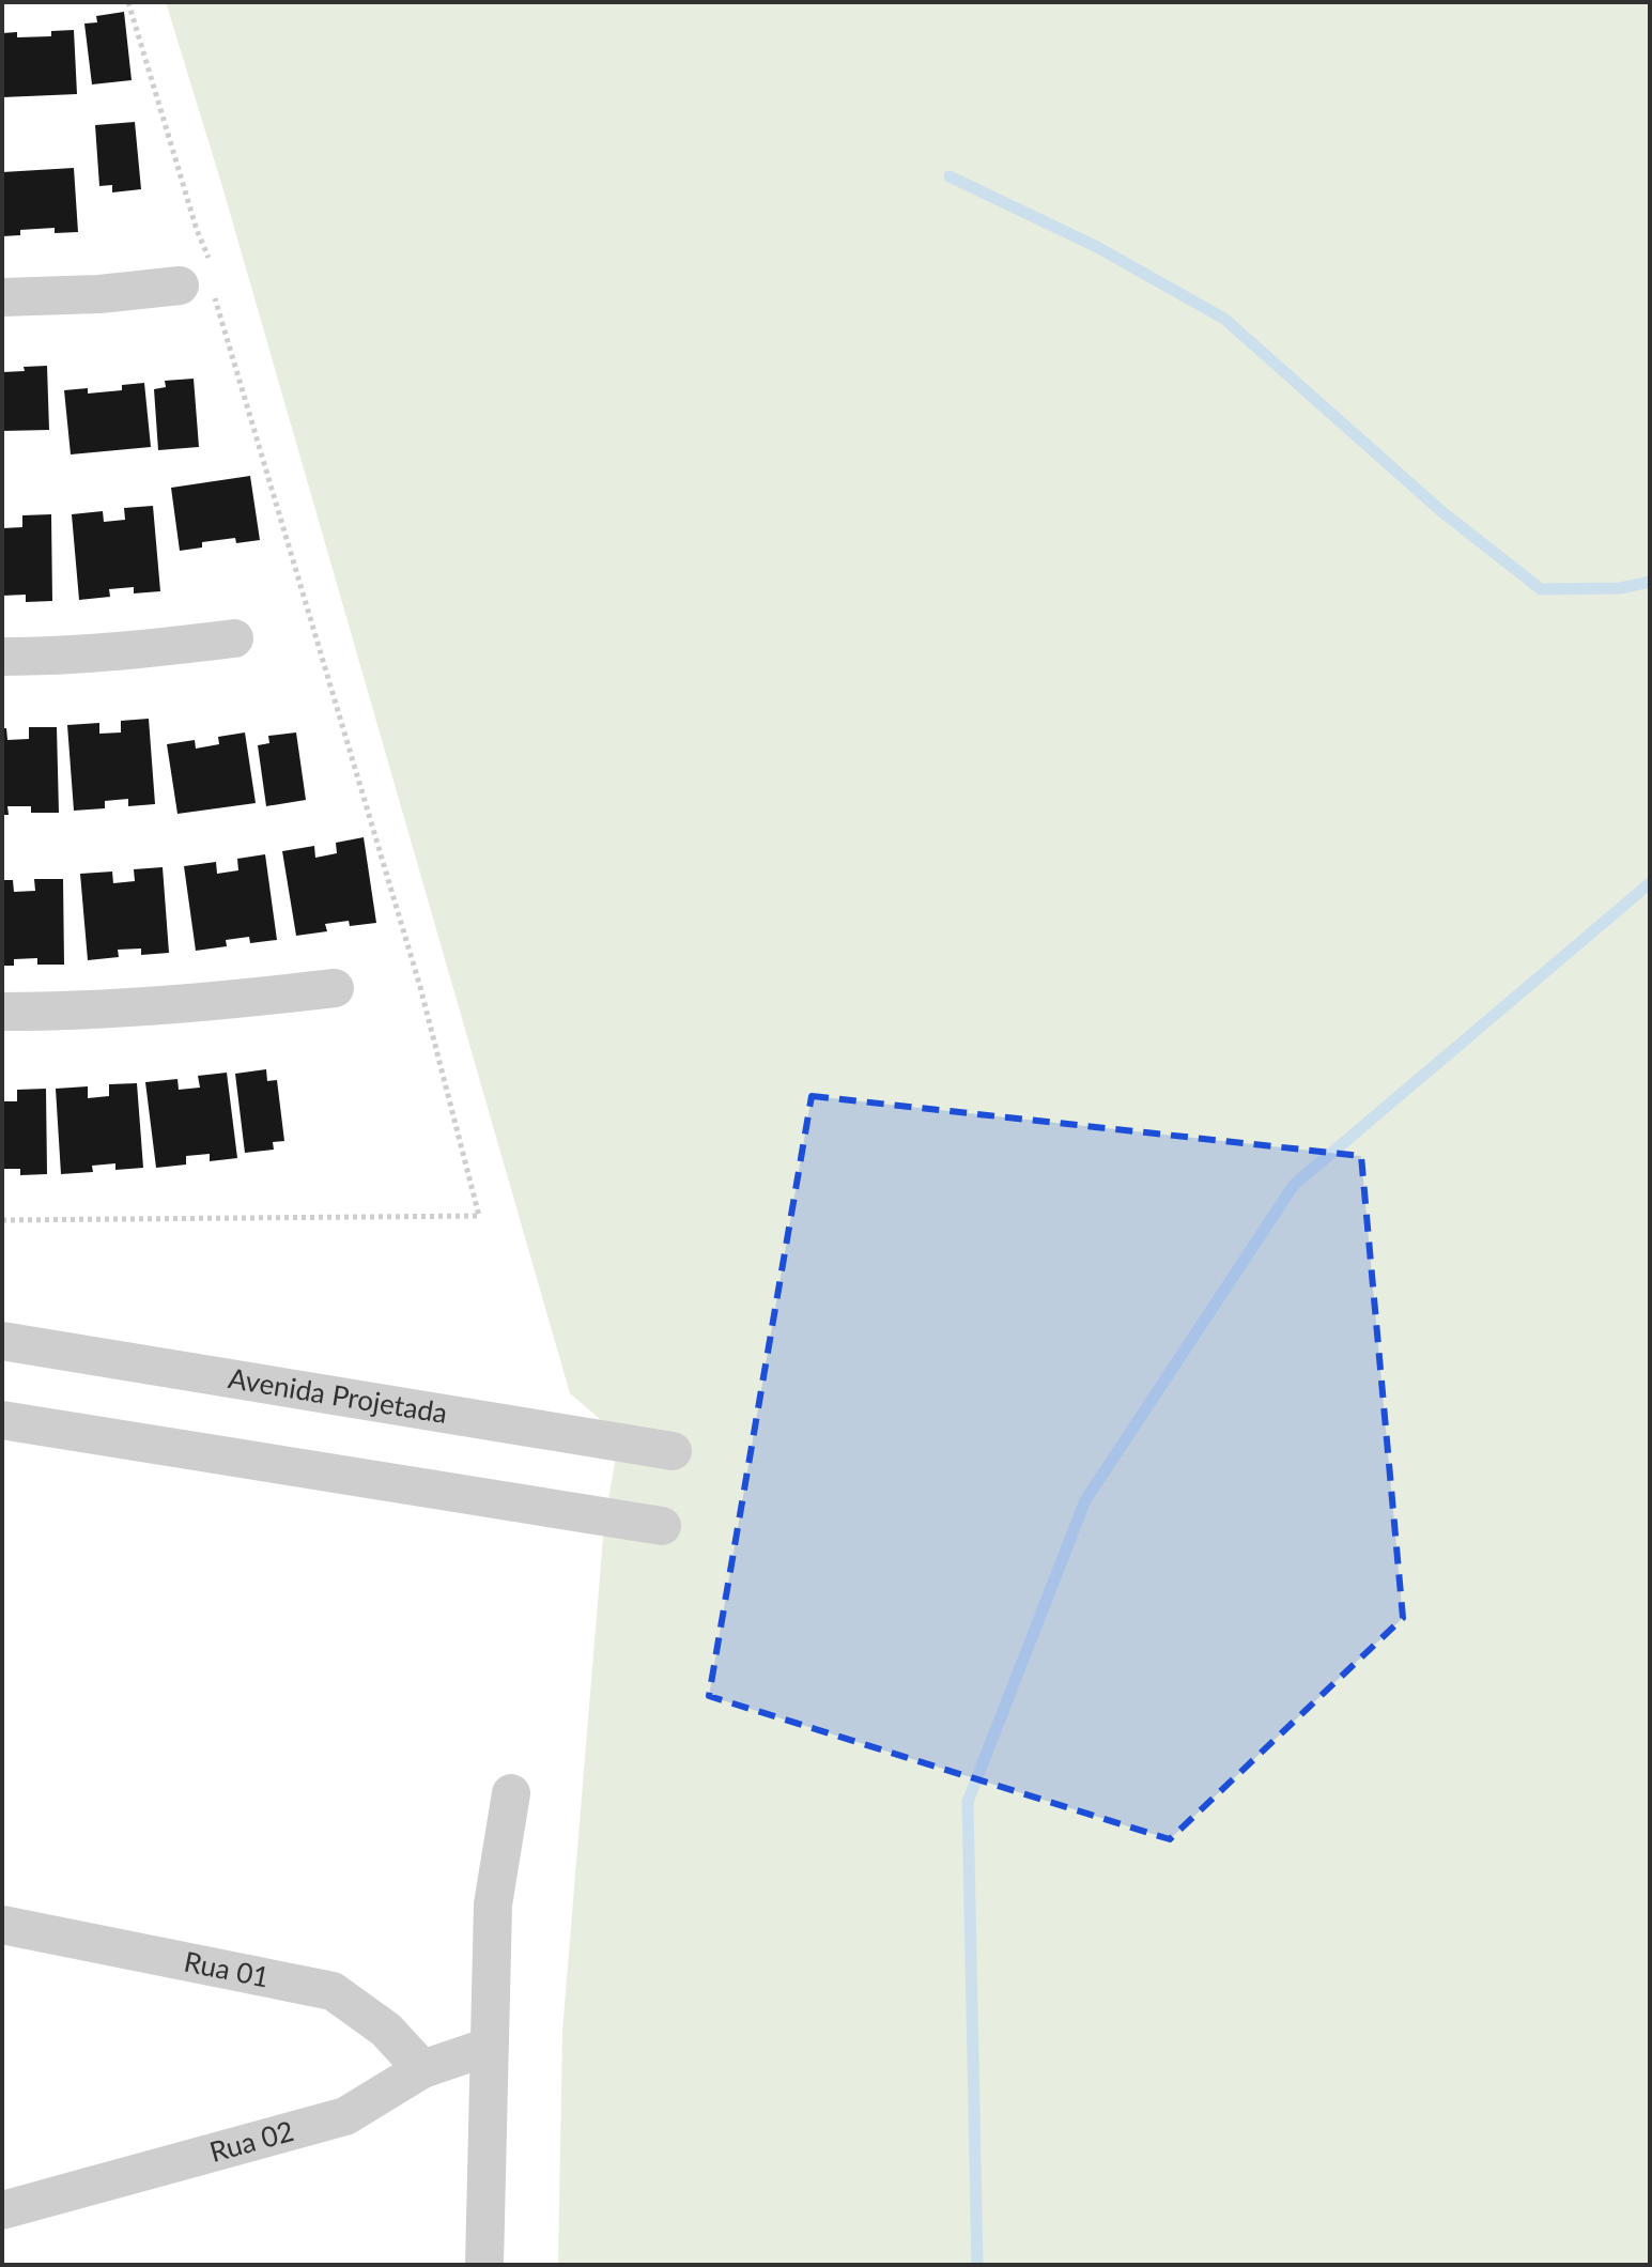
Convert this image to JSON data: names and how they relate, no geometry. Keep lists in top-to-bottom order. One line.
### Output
{"streets":{"street":["Avenida Projetada","Rua 01","Rua 02"]},"crossings":[["Rua 01","Rua 02"]]}
